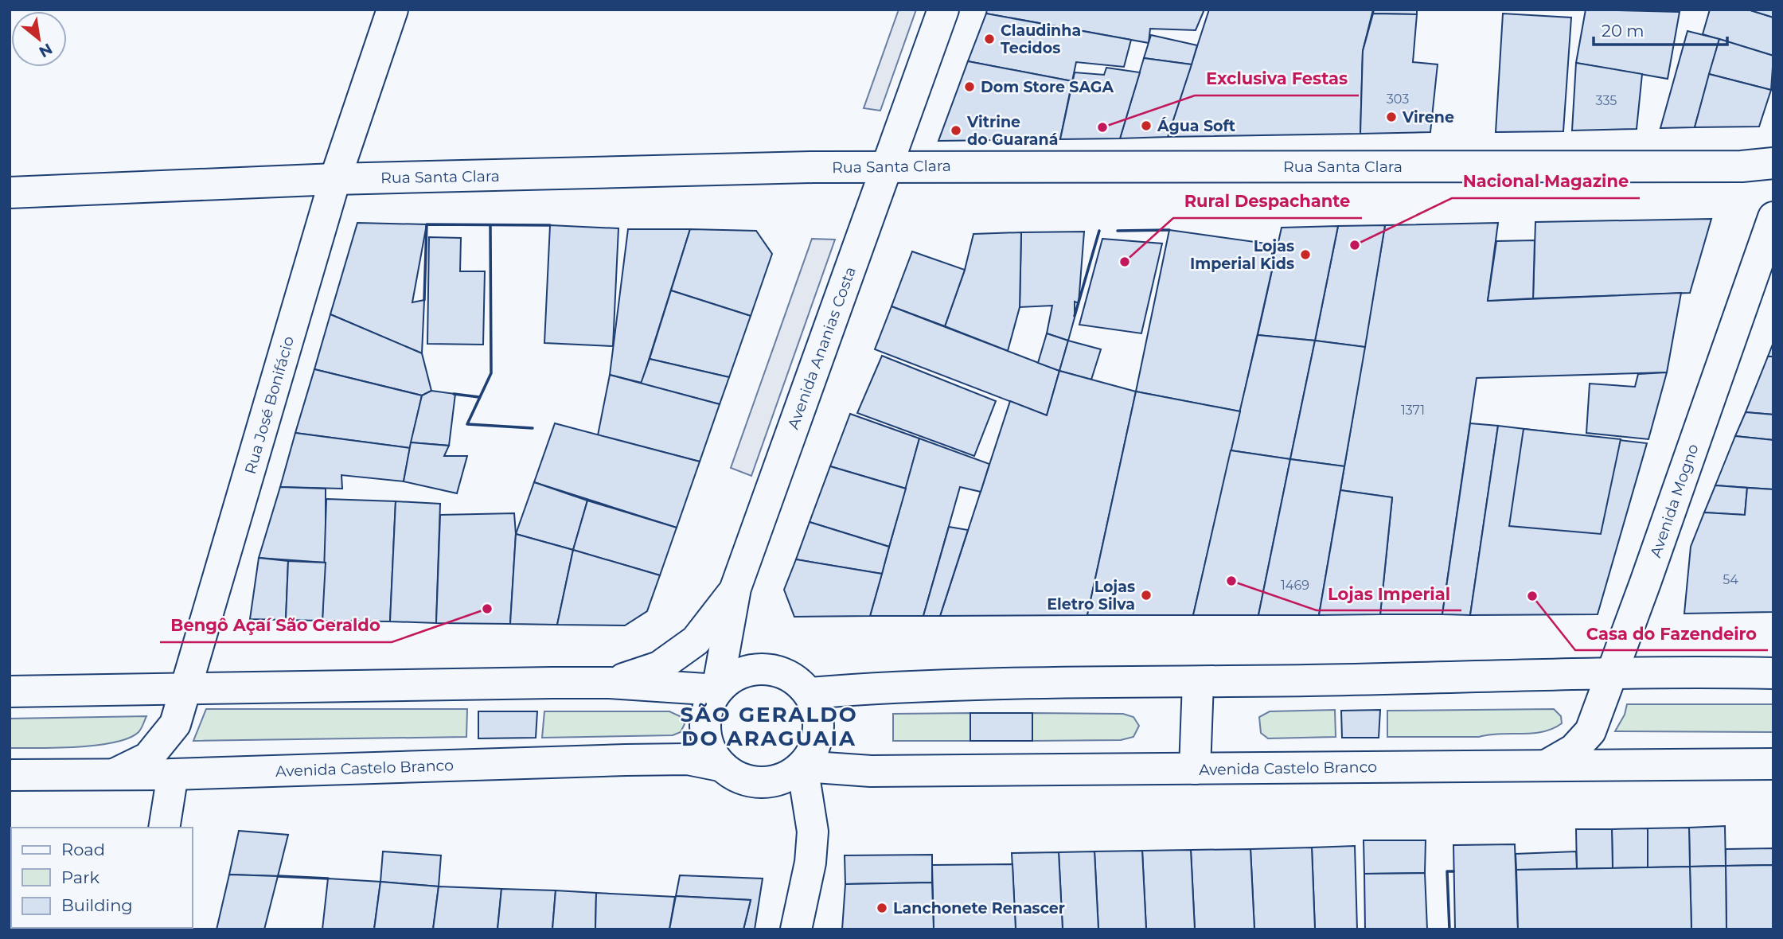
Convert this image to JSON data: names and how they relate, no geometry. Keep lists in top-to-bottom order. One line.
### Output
{"streets":{"main road":["Rua Santa Clara","Avenida Ananias Costa","Rua José Bonifácio","Avenida Mogno","Avenida Castelo Branco"]},"crossings":[["Rua Santa Clara","Avenida Ananias Costa"],["Rua Santa Clara","Rua José Bonifácio"],["Avenida Ananias Costa","Avenida Castelo Branco"],["Rua José Bonifácio","Avenida Castelo Branco"],["Avenida Mogno","Avenida Castelo Branco"]],"districts":["SÃO GERALDO DO ARAGUAIA"],"places":["Claudinha Tecidos","Dom Store SAGA","Virene","Água Soft","Exclusiva Festas","Vitrine do Guaraná","Nacional Magazine","Lojas Imperial Kids","Rural Despachante","Lojas Imperial","Lojas Eletro Silva","Casa do Fazendeiro","Bengô Açaí São Geraldo","Lanchonete Renascer"],"house_numbers":["303","335","1371","54","1469"],"legend":["Road","Park","Building"],"scale_bar":"20 m","north":"bottom right"}
